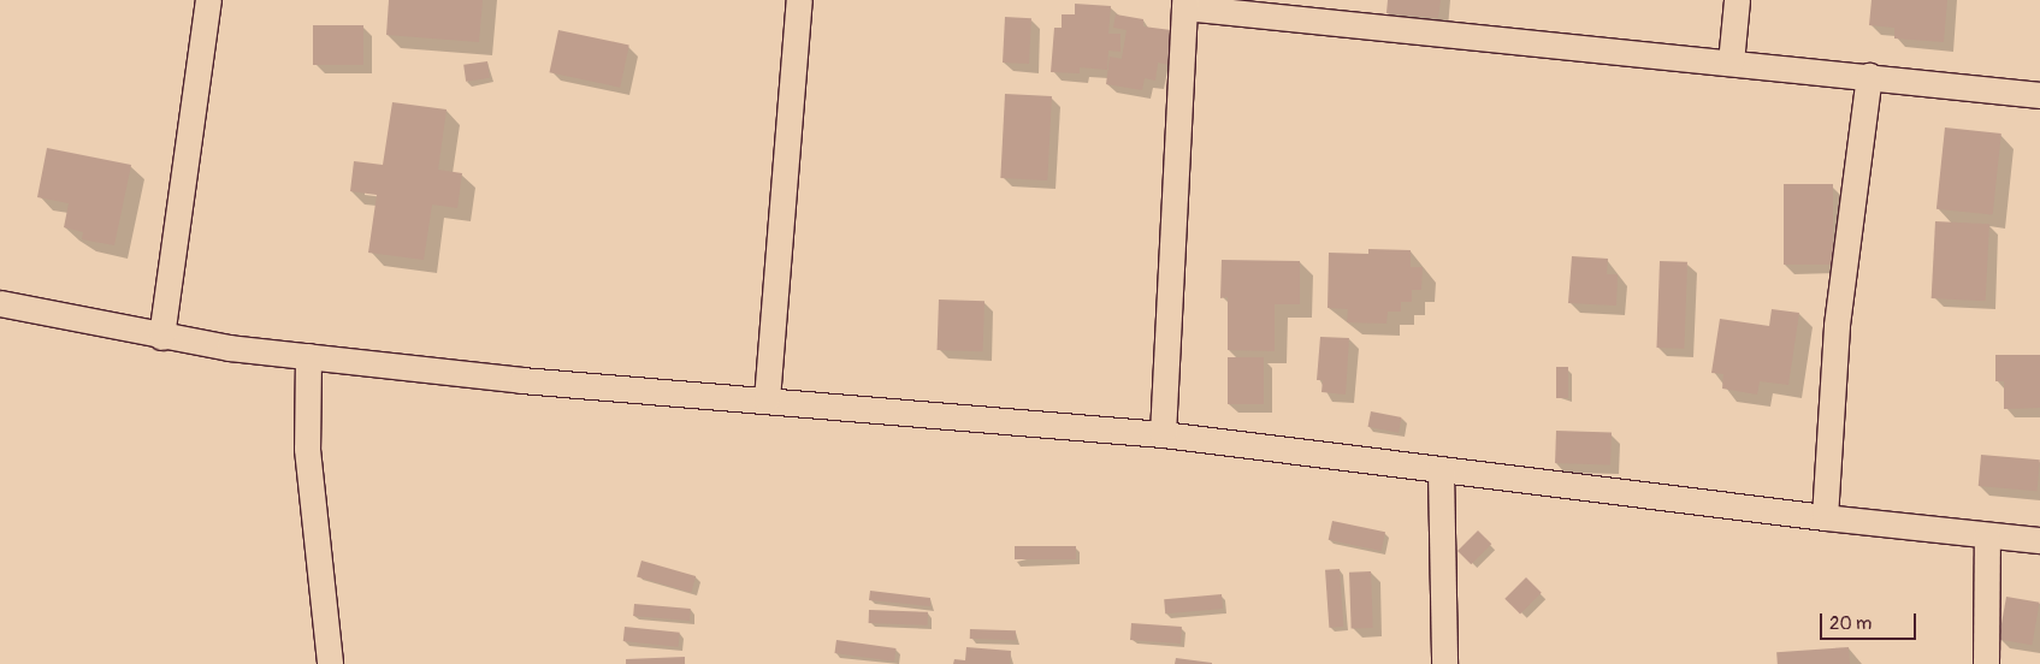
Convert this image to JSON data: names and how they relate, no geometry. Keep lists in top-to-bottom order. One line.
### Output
{"scale_bar":"20 m"}
